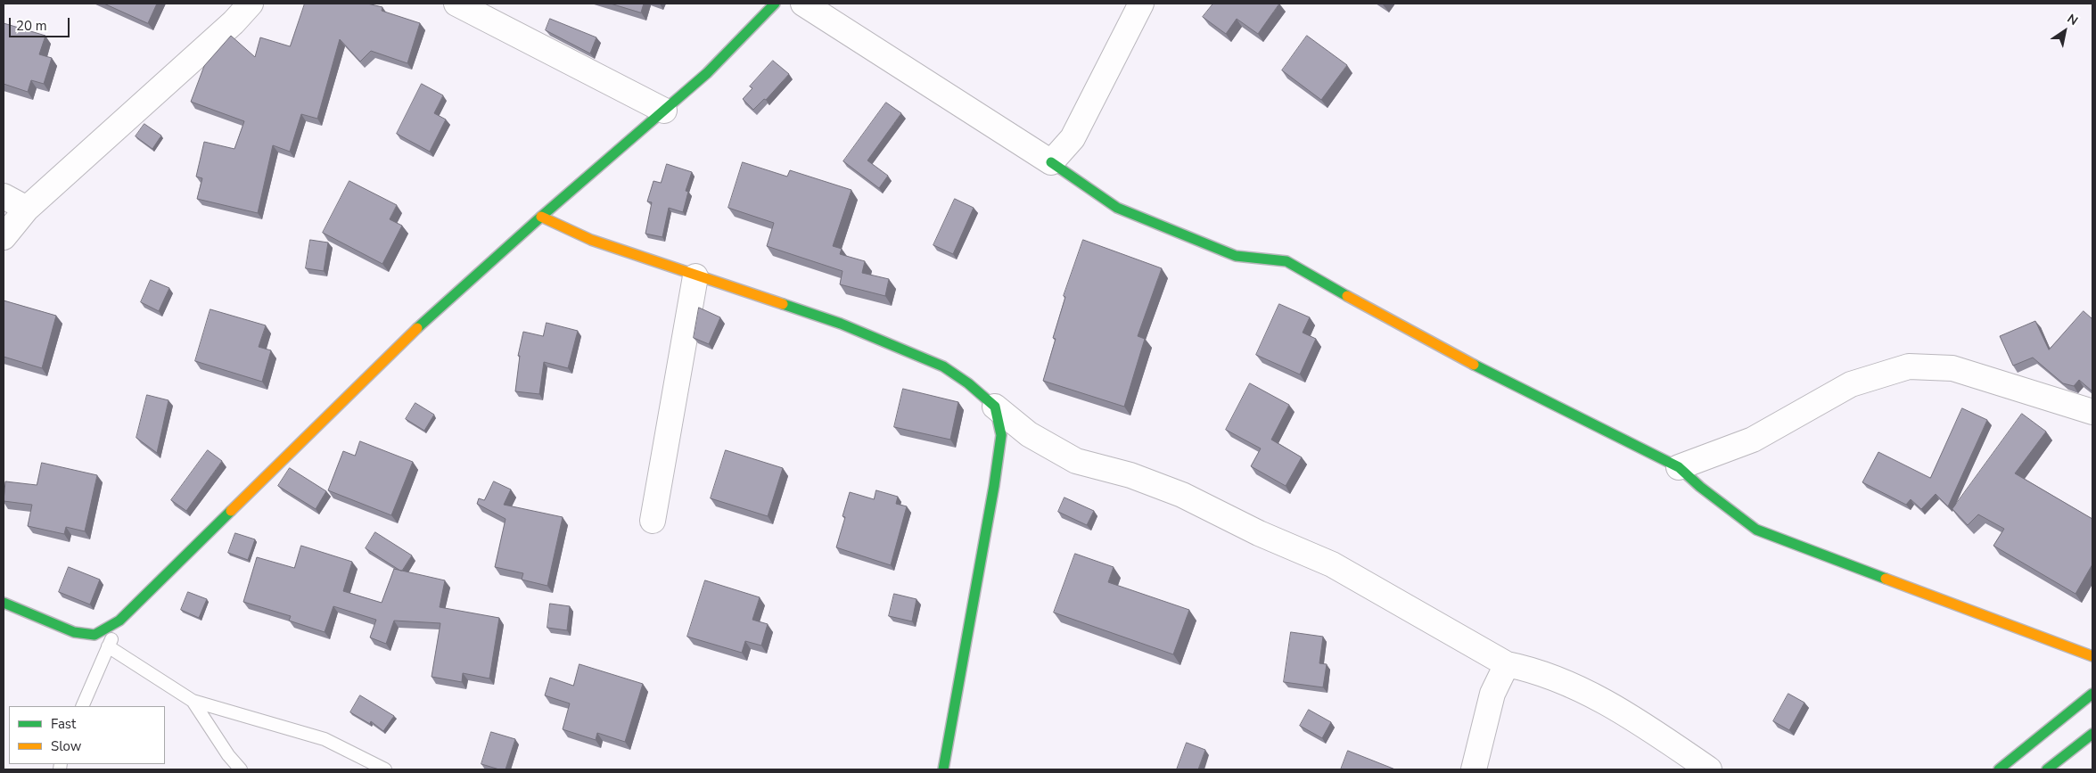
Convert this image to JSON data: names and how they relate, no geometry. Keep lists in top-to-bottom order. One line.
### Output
{"legend":["Fast","Slow"],"scale_bar":"20 m","north":"top right"}
